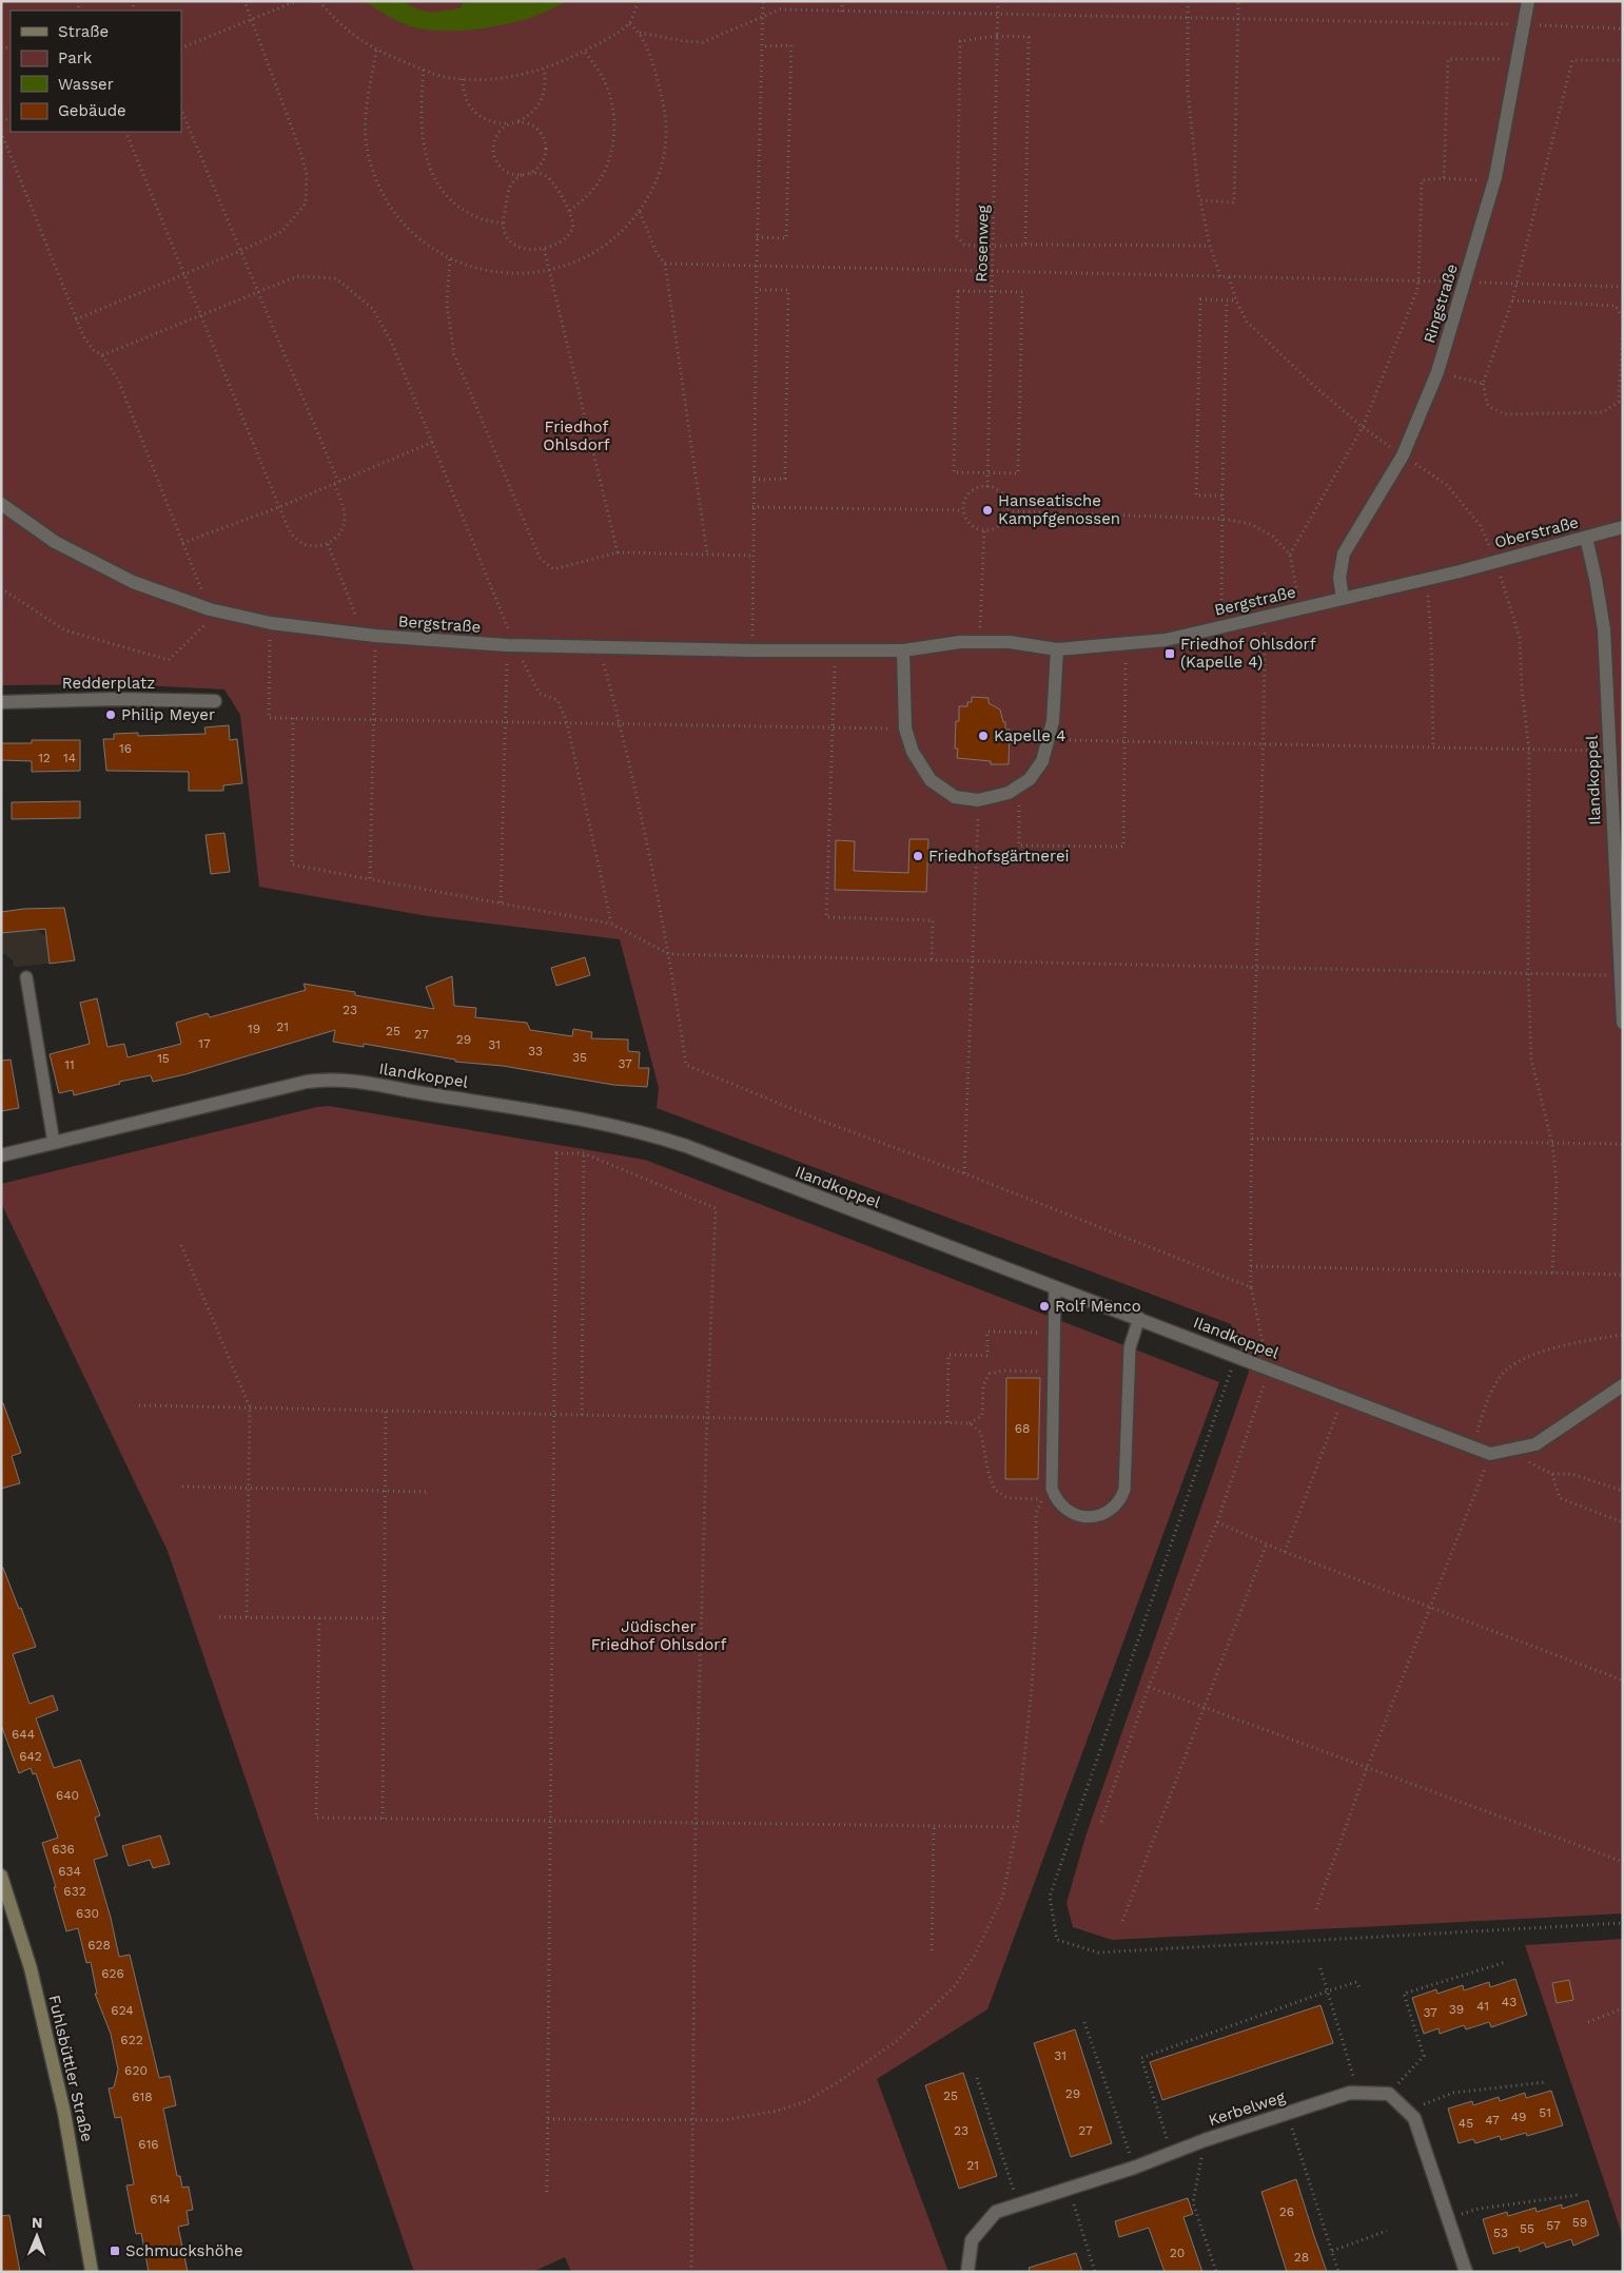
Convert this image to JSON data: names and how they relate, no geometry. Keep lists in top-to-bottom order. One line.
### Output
{"streets":{"main road":["Fuhlsbüttler Straße"],"street":["Ringstraße","Oberstraße","Bergstraße","Redderplatz","Ilandkoppel","Kerbelweg"],"path":["Rosenweg"]},"crossings":[["Ringstraße","Bergstraße"],["Oberstraße","Bergstraße"],["Oberstraße","Ilandkoppel"]],"parks":["Friedhof Ohlsdorf","Jüdischer Friedhof Ohlsdorf"],"places":{"other":["Hanseatische Kampfgenossen","Philip Meyer","Kapelle 4","Friedhofsgärtnerei","Rolf Menco"],"transit":["Friedhof Ohlsdorf (Kapelle 4)","Schmuckshöhe"]},"house_numbers":["16","12","14","23","21","19","25","27","29","17","31","33","35","15","37","11","68","644","642","640","636","634","632","630","628","626","43","41","39","624","37","622","31","620","29","25","618","51","49","47","45","23","27","616","21","614","26","59","57","55","53","20","28"],"legend":["Straße","Park","Wasser","Gebäude"],"north":"top"}
